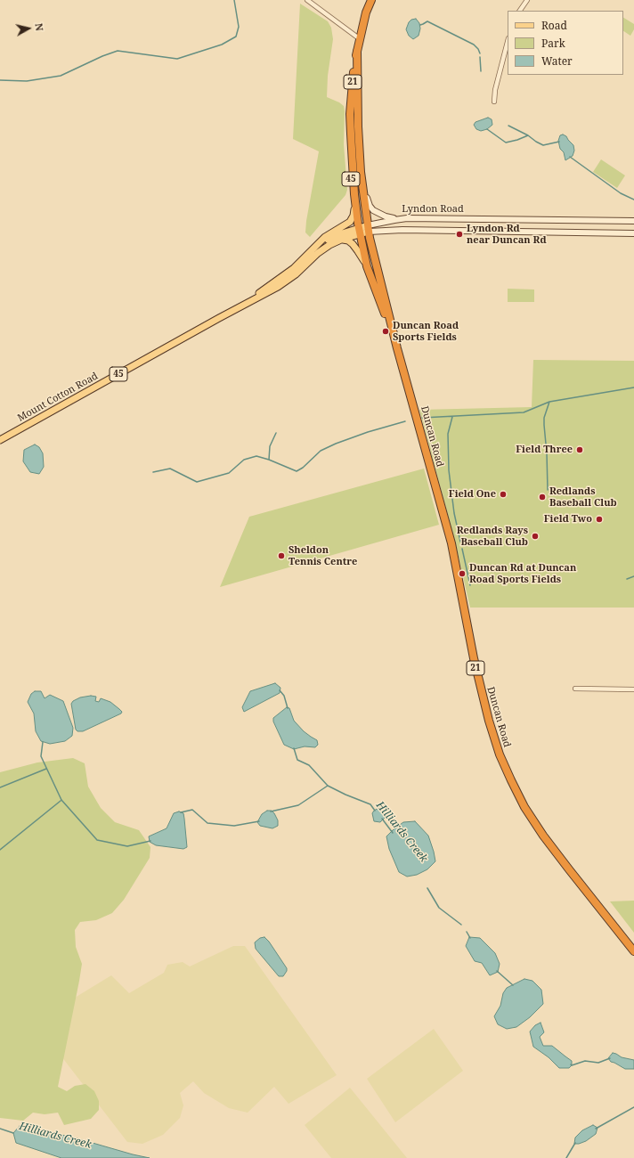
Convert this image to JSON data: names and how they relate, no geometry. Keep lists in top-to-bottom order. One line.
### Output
{"streets":{"highway":["21","Mount Cotton Road","Duncan Road"],"main road":["45","Lyndon Road"]},"crossings":[["Lyndon Road","Mount Cotton Road"],["Lyndon Road","Duncan Road"],["Mount Cotton Road","Duncan Road"]],"water":["Hilliards Creek"],"places":["Lyndon Rd near Duncan Rd","Duncan Road Sports Fields","Field Three","Field One","Redlands Baseball Club","Field Two","Redlands Rays Baseball Club","Sheldon Tennis Centre","Duncan Rd at Duncan Road Sports Fields"],"legend":["Road","Park","Water"],"north":"right"}
